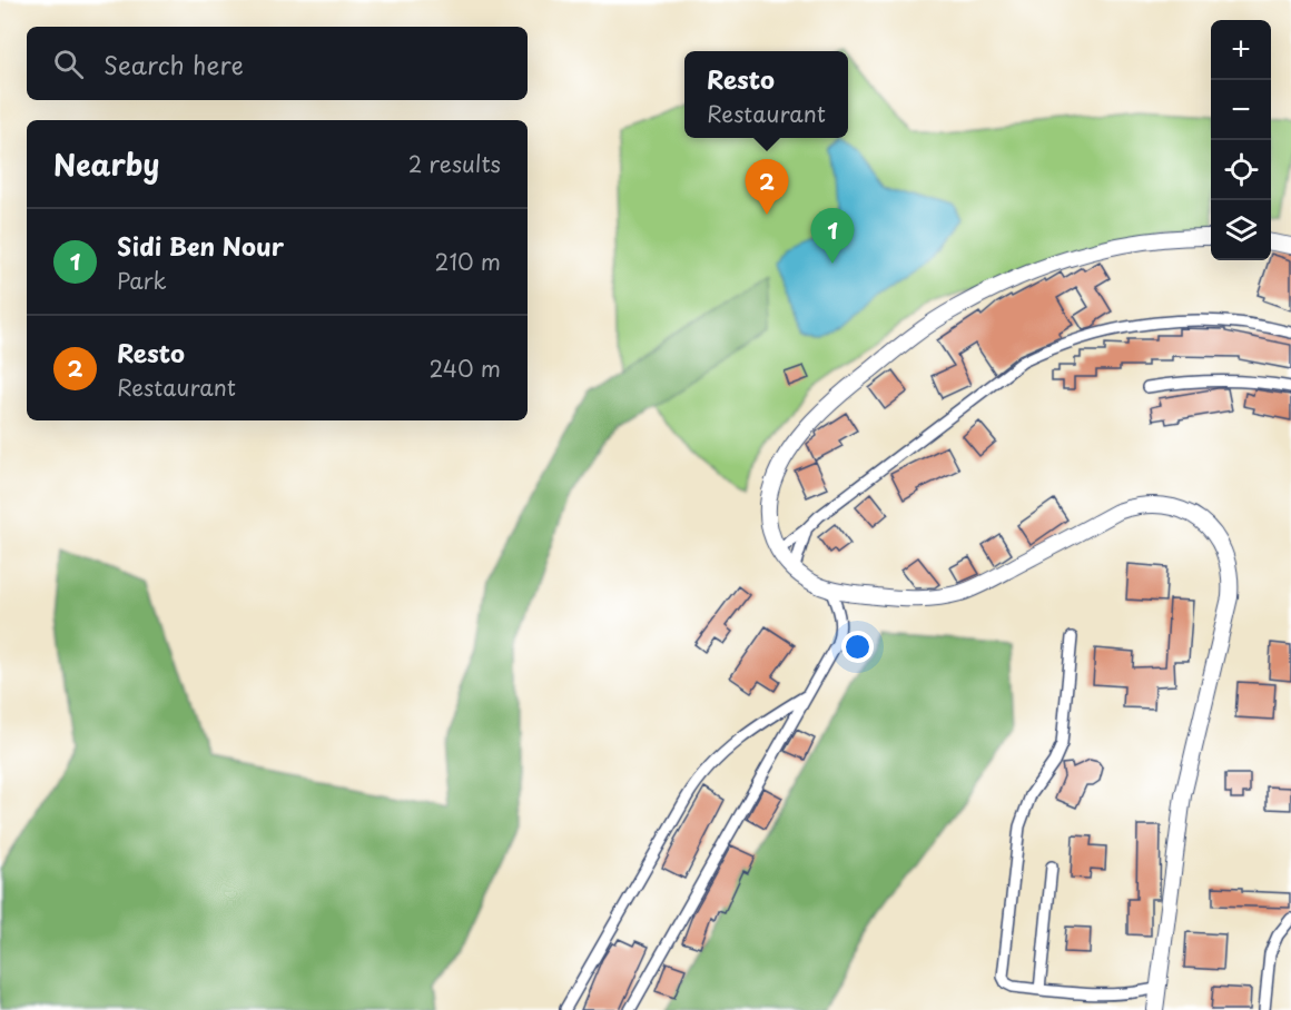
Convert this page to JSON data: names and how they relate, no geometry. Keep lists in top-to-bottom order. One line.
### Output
{"page":{"map_buttons":["+","−"],"search":"Search here","popup":["Resto","Restaurant"],"heading":["Nearby","2 results"],"pins":["2","1"],"list":[{"mark":"1","name":"Sidi Ben Nour","note":"Park","value":"210 m"},{"mark":"2","name":"Resto","note":"Restaurant","value":"240 m"}]}}
